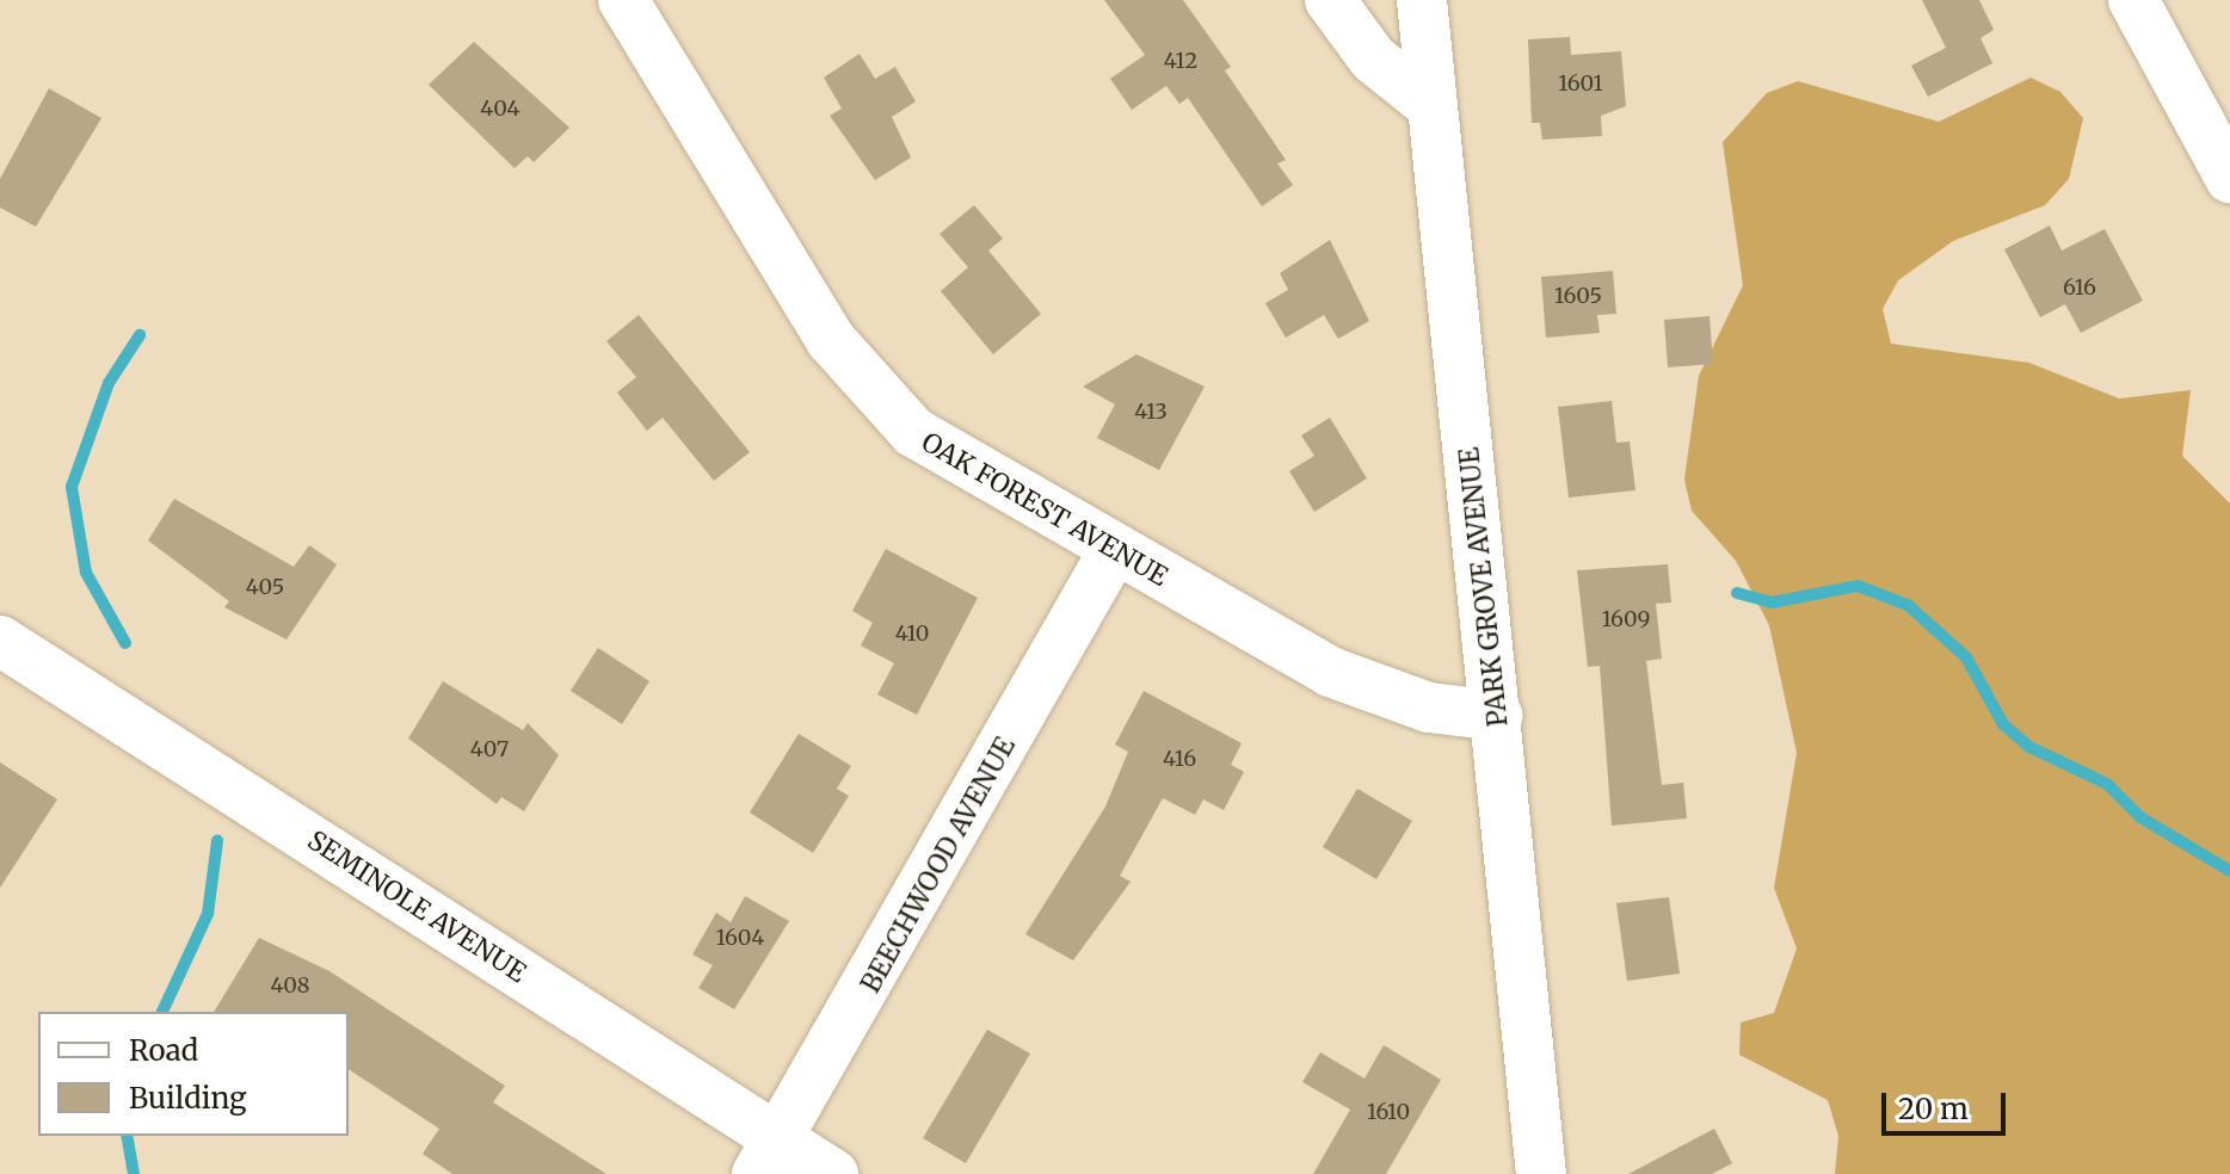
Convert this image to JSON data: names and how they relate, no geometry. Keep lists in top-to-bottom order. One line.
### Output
{"streets":{"street":["OAK FOREST AVENUE","PARK GROVE AVENUE","BEECHWOOD AVENUE","SEMINOLE AVENUE"]},"crossings":[["OAK FOREST AVENUE","PARK GROVE AVENUE"],["OAK FOREST AVENUE","BEECHWOOD AVENUE"],["BEECHWOOD AVENUE","SEMINOLE AVENUE"]],"house_numbers":["412","1601","404","616","1605","413","405","1609","410","407","416","1604","408","1610"],"legend":["Road","Building"],"scale_bar":"20 m"}
